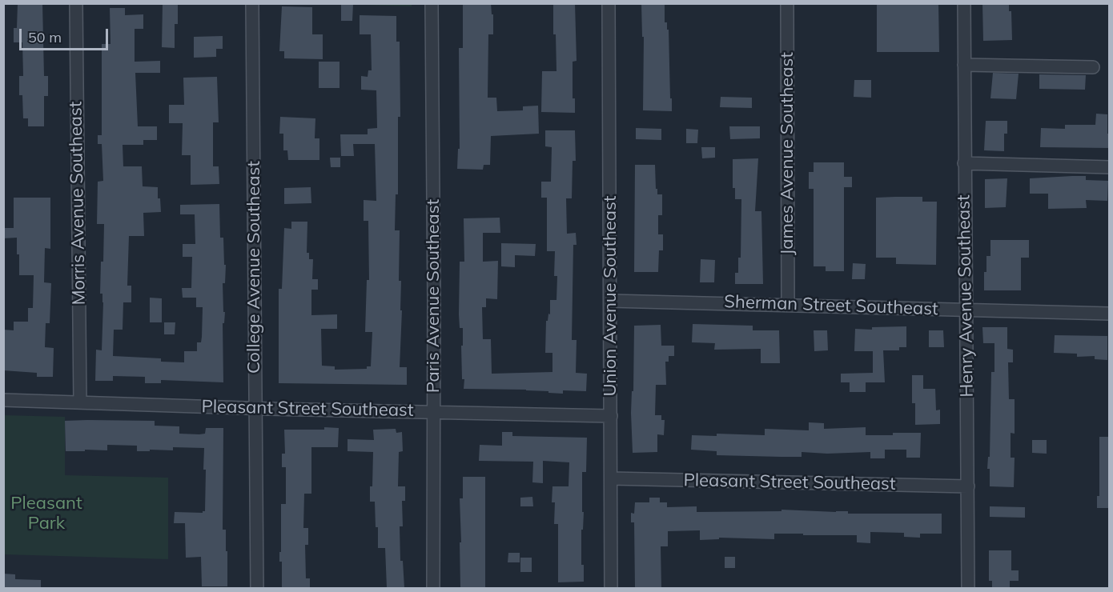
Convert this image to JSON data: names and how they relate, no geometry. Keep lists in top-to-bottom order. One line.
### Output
{"streets":{"street":["James Avenue Southeast","Morris Avenue Southeast","College Avenue Southeast","Paris Avenue Southeast","Union Avenue Southeast","Henry Avenue Southeast","Sherman Street Southeast","Pleasant Street Southeast"]},"crossings":[["James Avenue Southeast","Sherman Street Southeast"],["Morris Avenue Southeast","Pleasant Street Southeast"],["College Avenue Southeast","Pleasant Street Southeast"],["Paris Avenue Southeast","Pleasant Street Southeast"],["Union Avenue Southeast","Sherman Street Southeast"],["Union Avenue Southeast","Pleasant Street Southeast"],["Henry Avenue Southeast","Sherman Street Southeast"],["Henry Avenue Southeast","Pleasant Street Southeast"]],"parks":["Pleasant Park"],"scale_bar":"50 m"}
